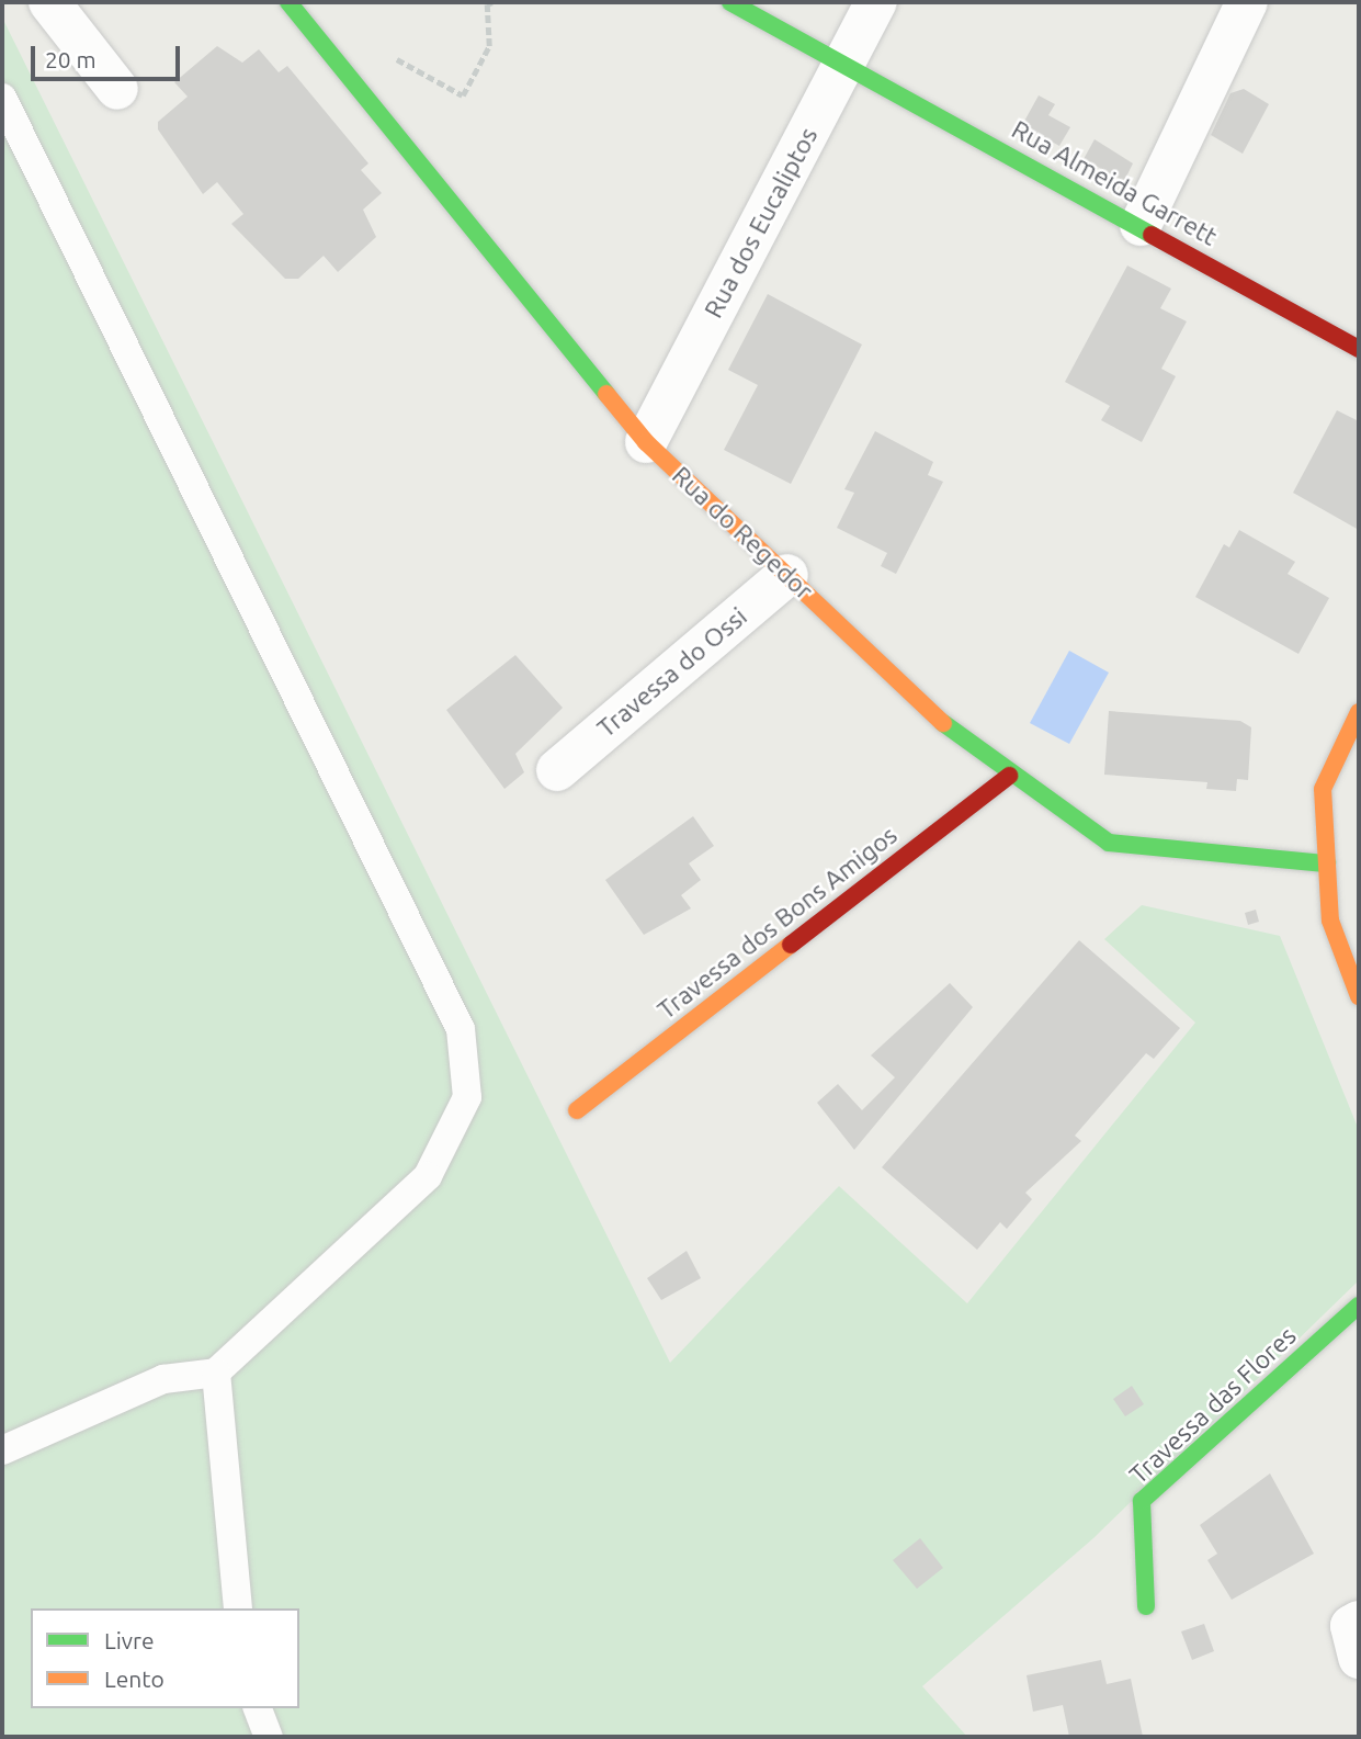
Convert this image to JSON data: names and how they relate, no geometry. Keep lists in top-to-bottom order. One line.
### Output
{"streets":{"street":["Rua Almeida Garrett","Rua dos Eucaliptos","Rua do Regedor","Travessa do Ossi","Travessa dos Bons Amigos","Travessa das Flores"]},"crossings":[["Rua Almeida Garrett","Rua dos Eucaliptos"],["Rua dos Eucaliptos","Rua do Regedor"],["Rua do Regedor","Travessa do Ossi"],["Rua do Regedor","Travessa dos Bons Amigos"]],"legend":["Livre","Lento"],"scale_bar":"20 m"}
